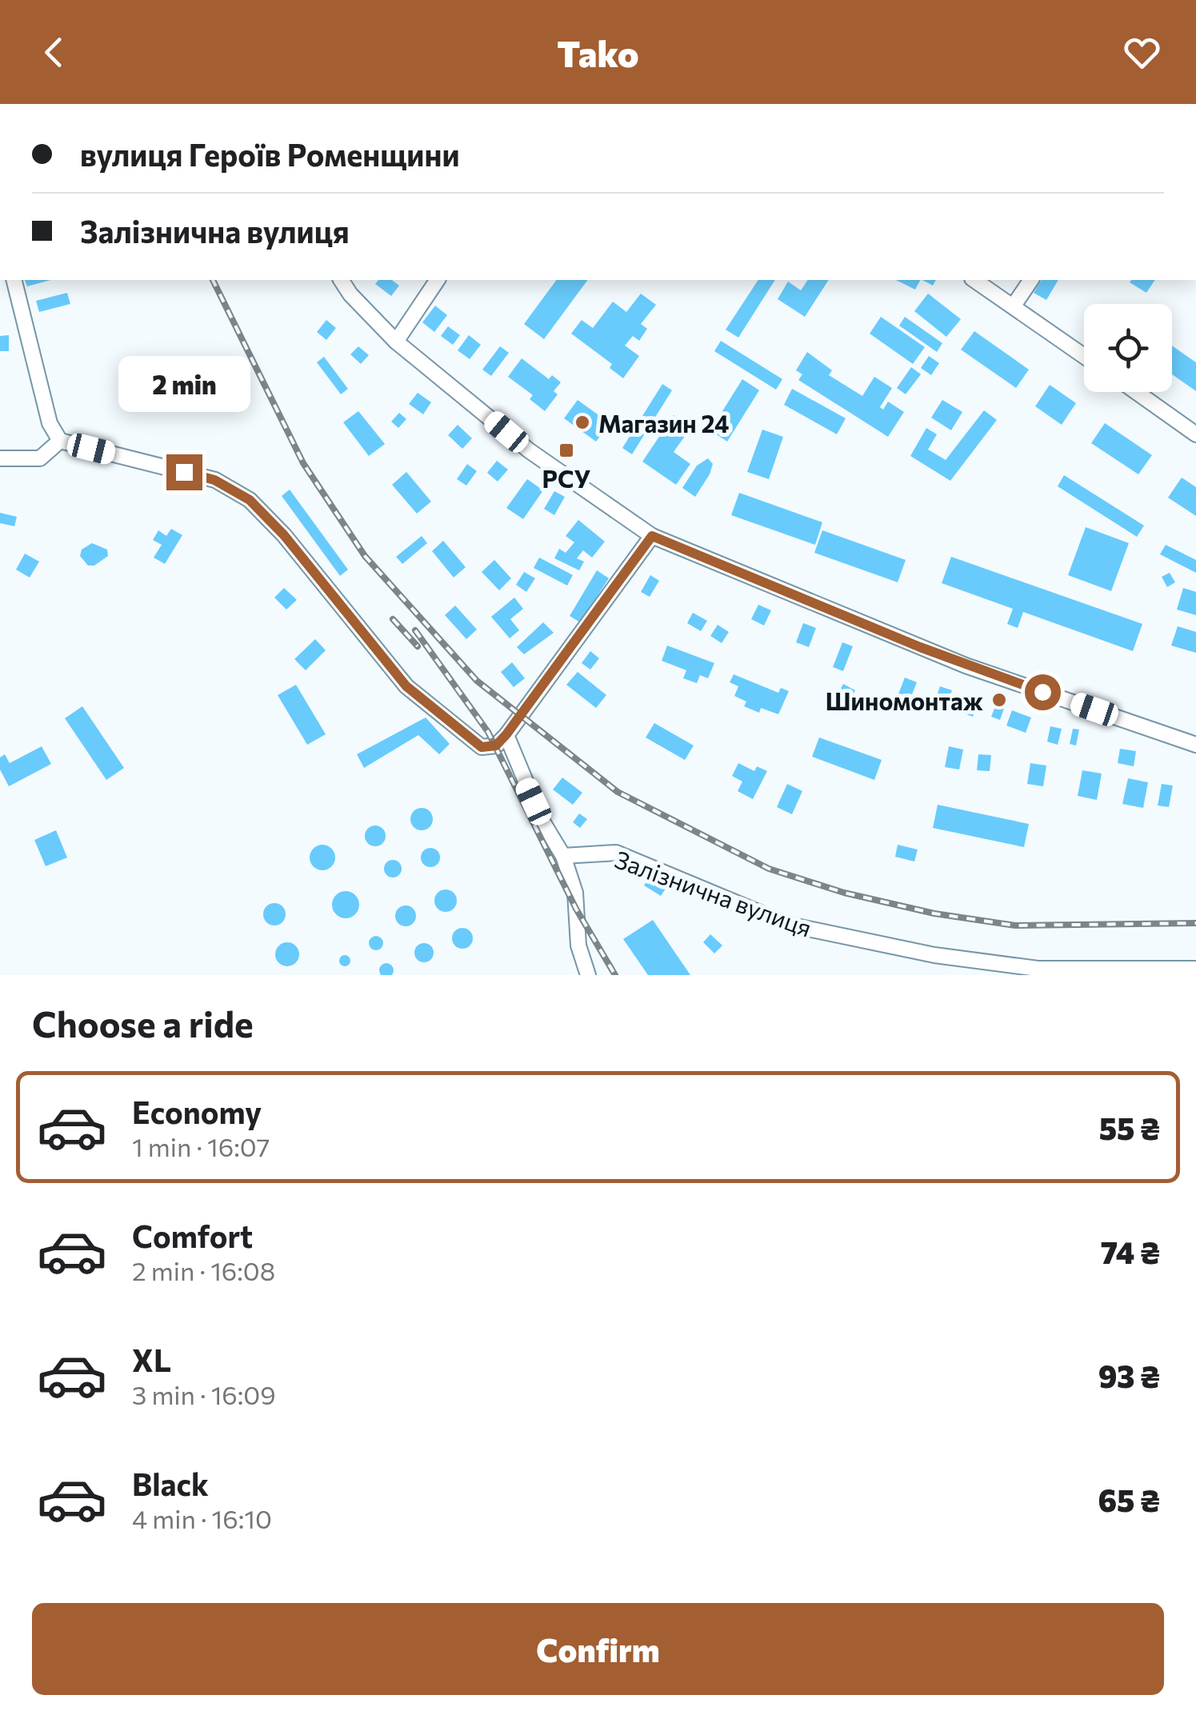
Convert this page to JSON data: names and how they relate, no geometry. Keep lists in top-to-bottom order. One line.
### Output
{"streets":{"street":["Залізнична вулиця"]},"places":{"other":["Магазин 24","Шиномонтаж"],"transit":["РСУ"]},"page":{"header":"Tako","banner":["вулиця Героїв Роменщини","Залізнична вулиця"],"bubble":"2 min","heading":"Choose a ride","list":[{"name":"Economy","note":"1 min · 16:07","value":"55 ₴"},{"name":"Comfort","note":"2 min · 16:08","value":"74 ₴"},{"name":"XL","note":"3 min · 16:09","value":"93 ₴"},{"name":"Black","note":"4 min · 16:10","value":"65 ₴"}],"buttons":"Confirm"}}
